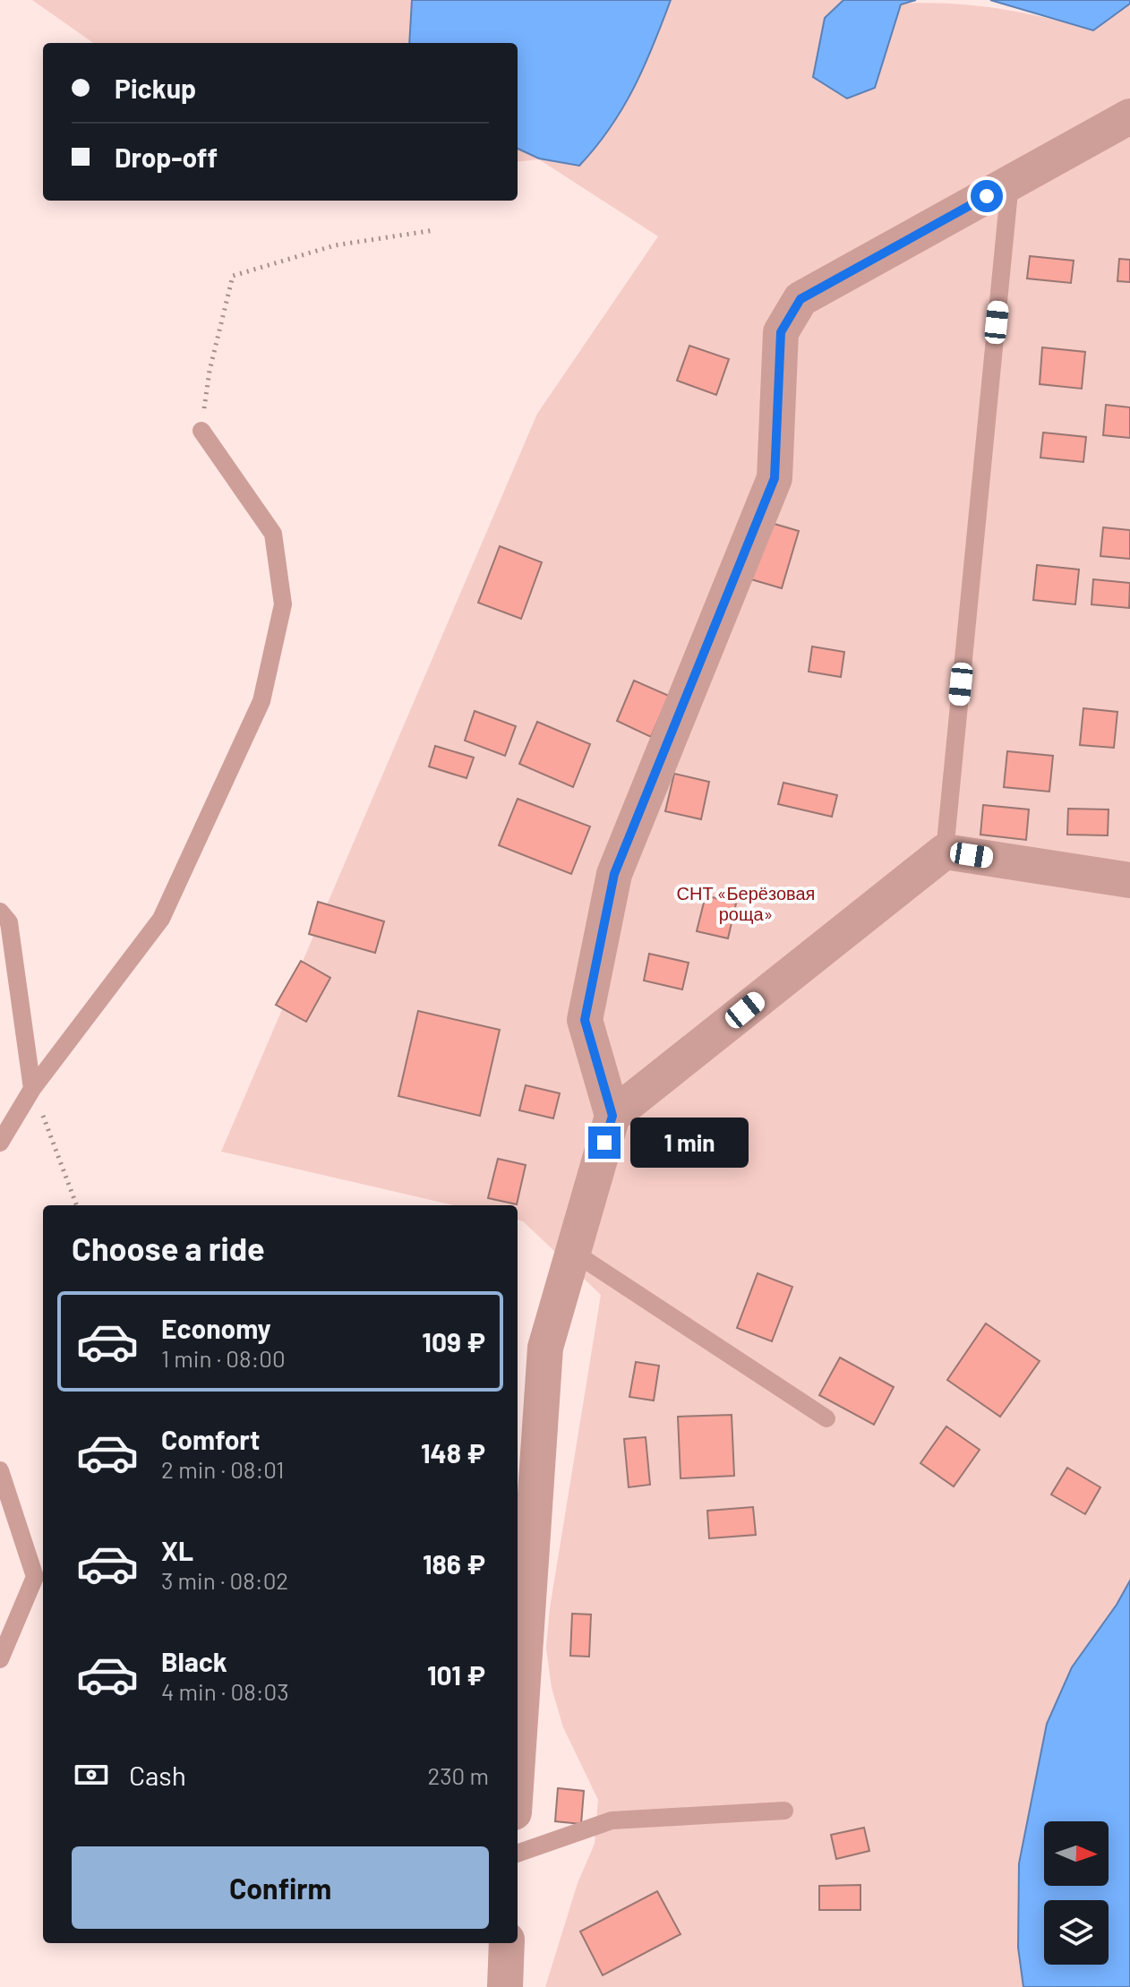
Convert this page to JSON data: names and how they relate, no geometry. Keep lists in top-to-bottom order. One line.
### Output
{"parks":["СНТ «Берёзовая роща»"],"north":"right","page":{"banner":["Pickup","Drop-off"],"bubble":"1 min","heading":"Choose a ride","list":[{"name":"Economy","note":"1 min · 08:00","value":"109 ₽"},{"name":"Comfort","note":"2 min · 08:01","value":"148 ₽"},{"name":"XL","note":"3 min · 08:02","value":"186 ₽"},{"name":"Black","note":"4 min · 08:03","value":"101 ₽"}],"pay":["Cash","230 m"],"buttons":"Confirm"}}
